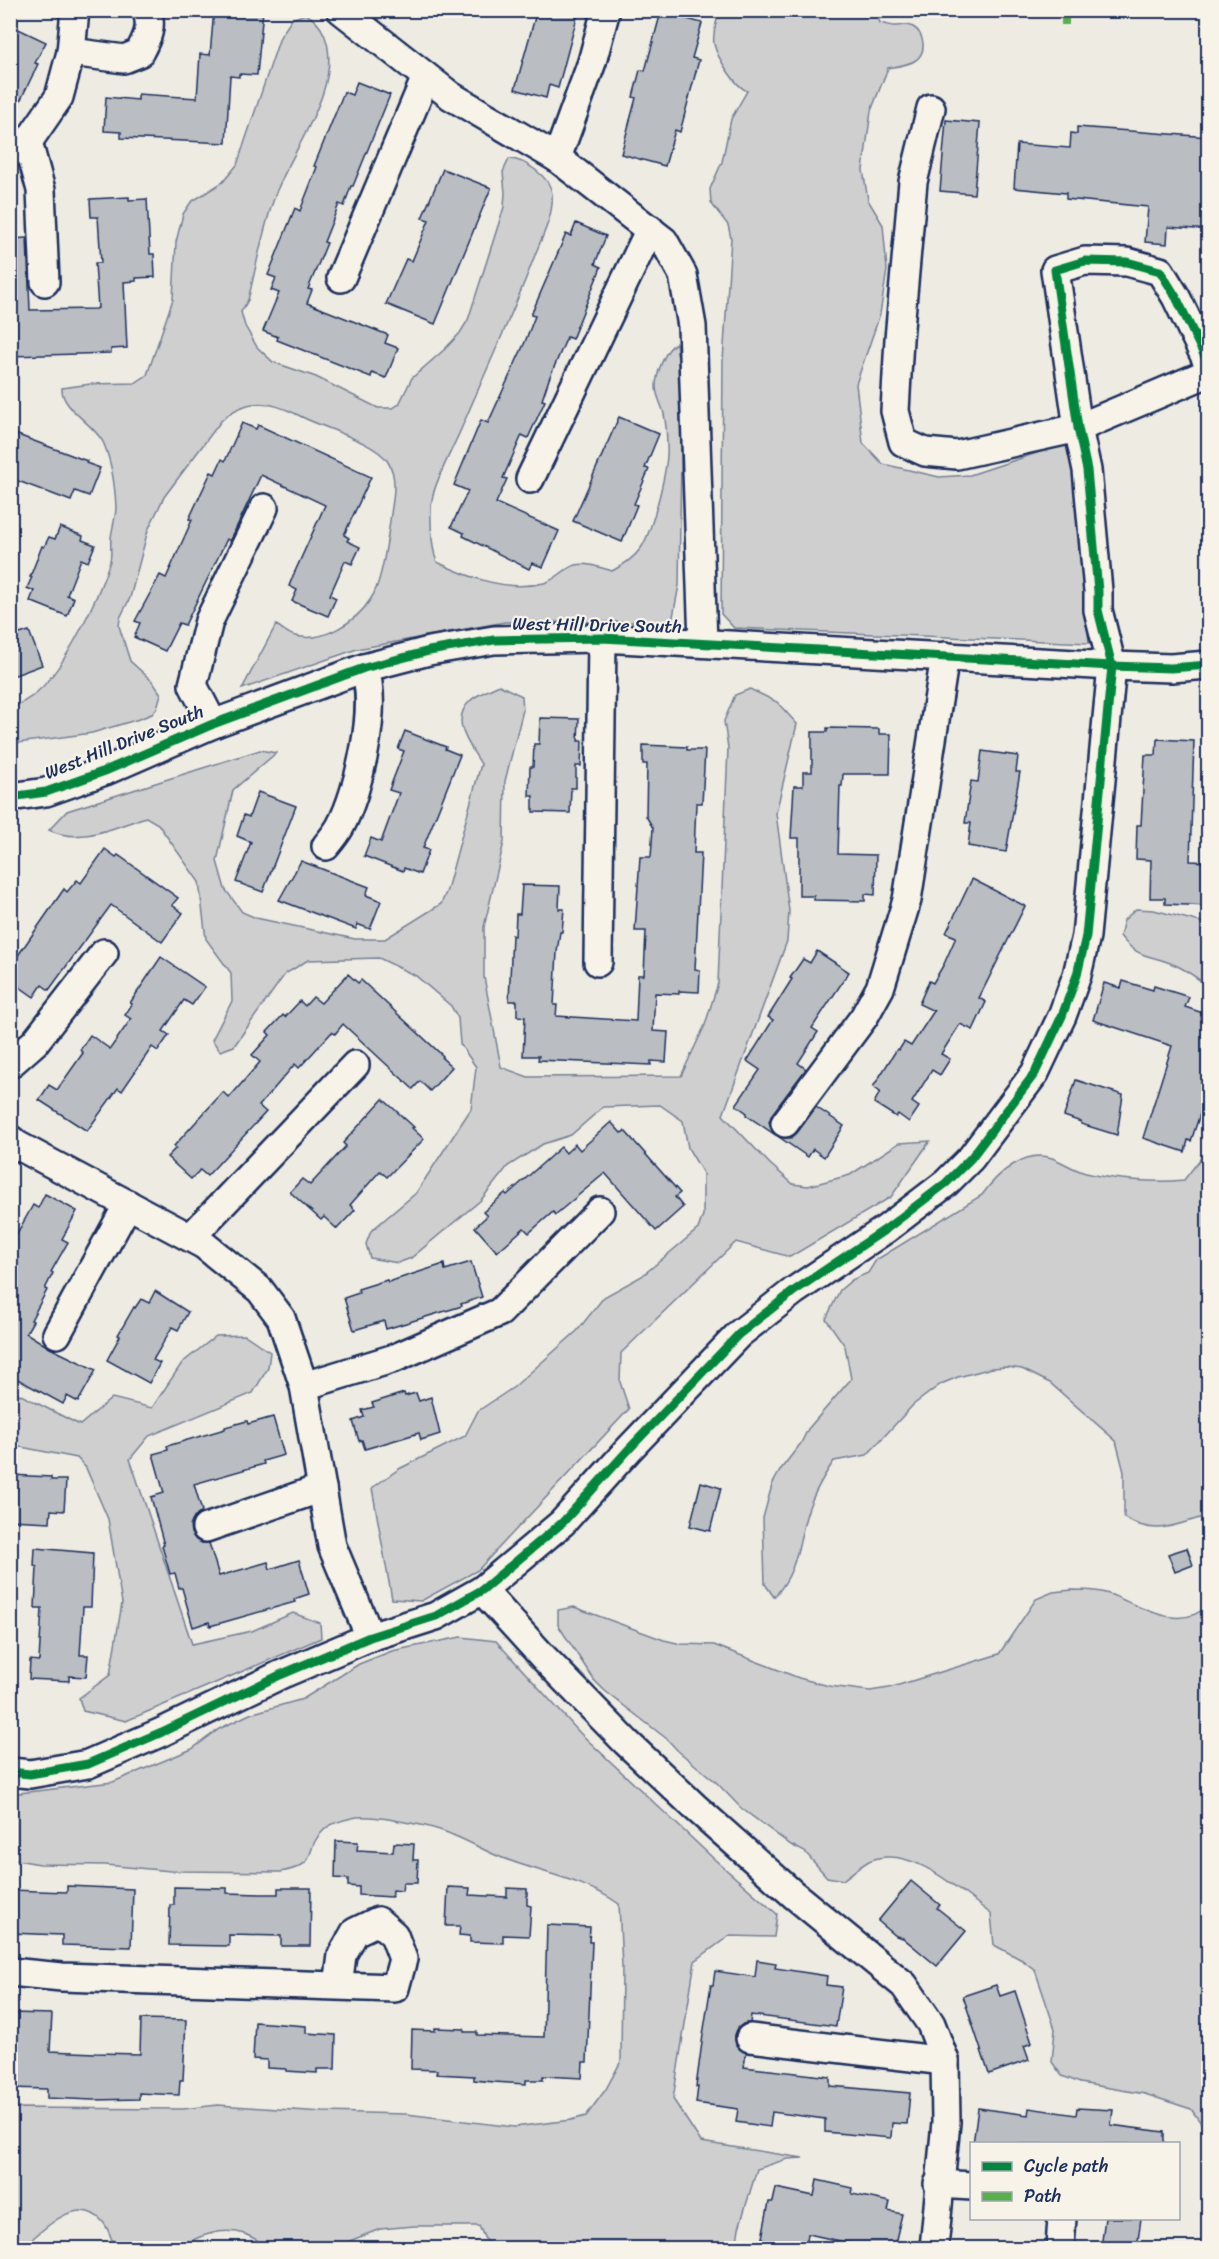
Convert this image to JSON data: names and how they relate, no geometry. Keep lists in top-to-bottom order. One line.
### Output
{"streets":{"street":["West Hill Drive South"]},"legend":["Cycle path","Path"]}
